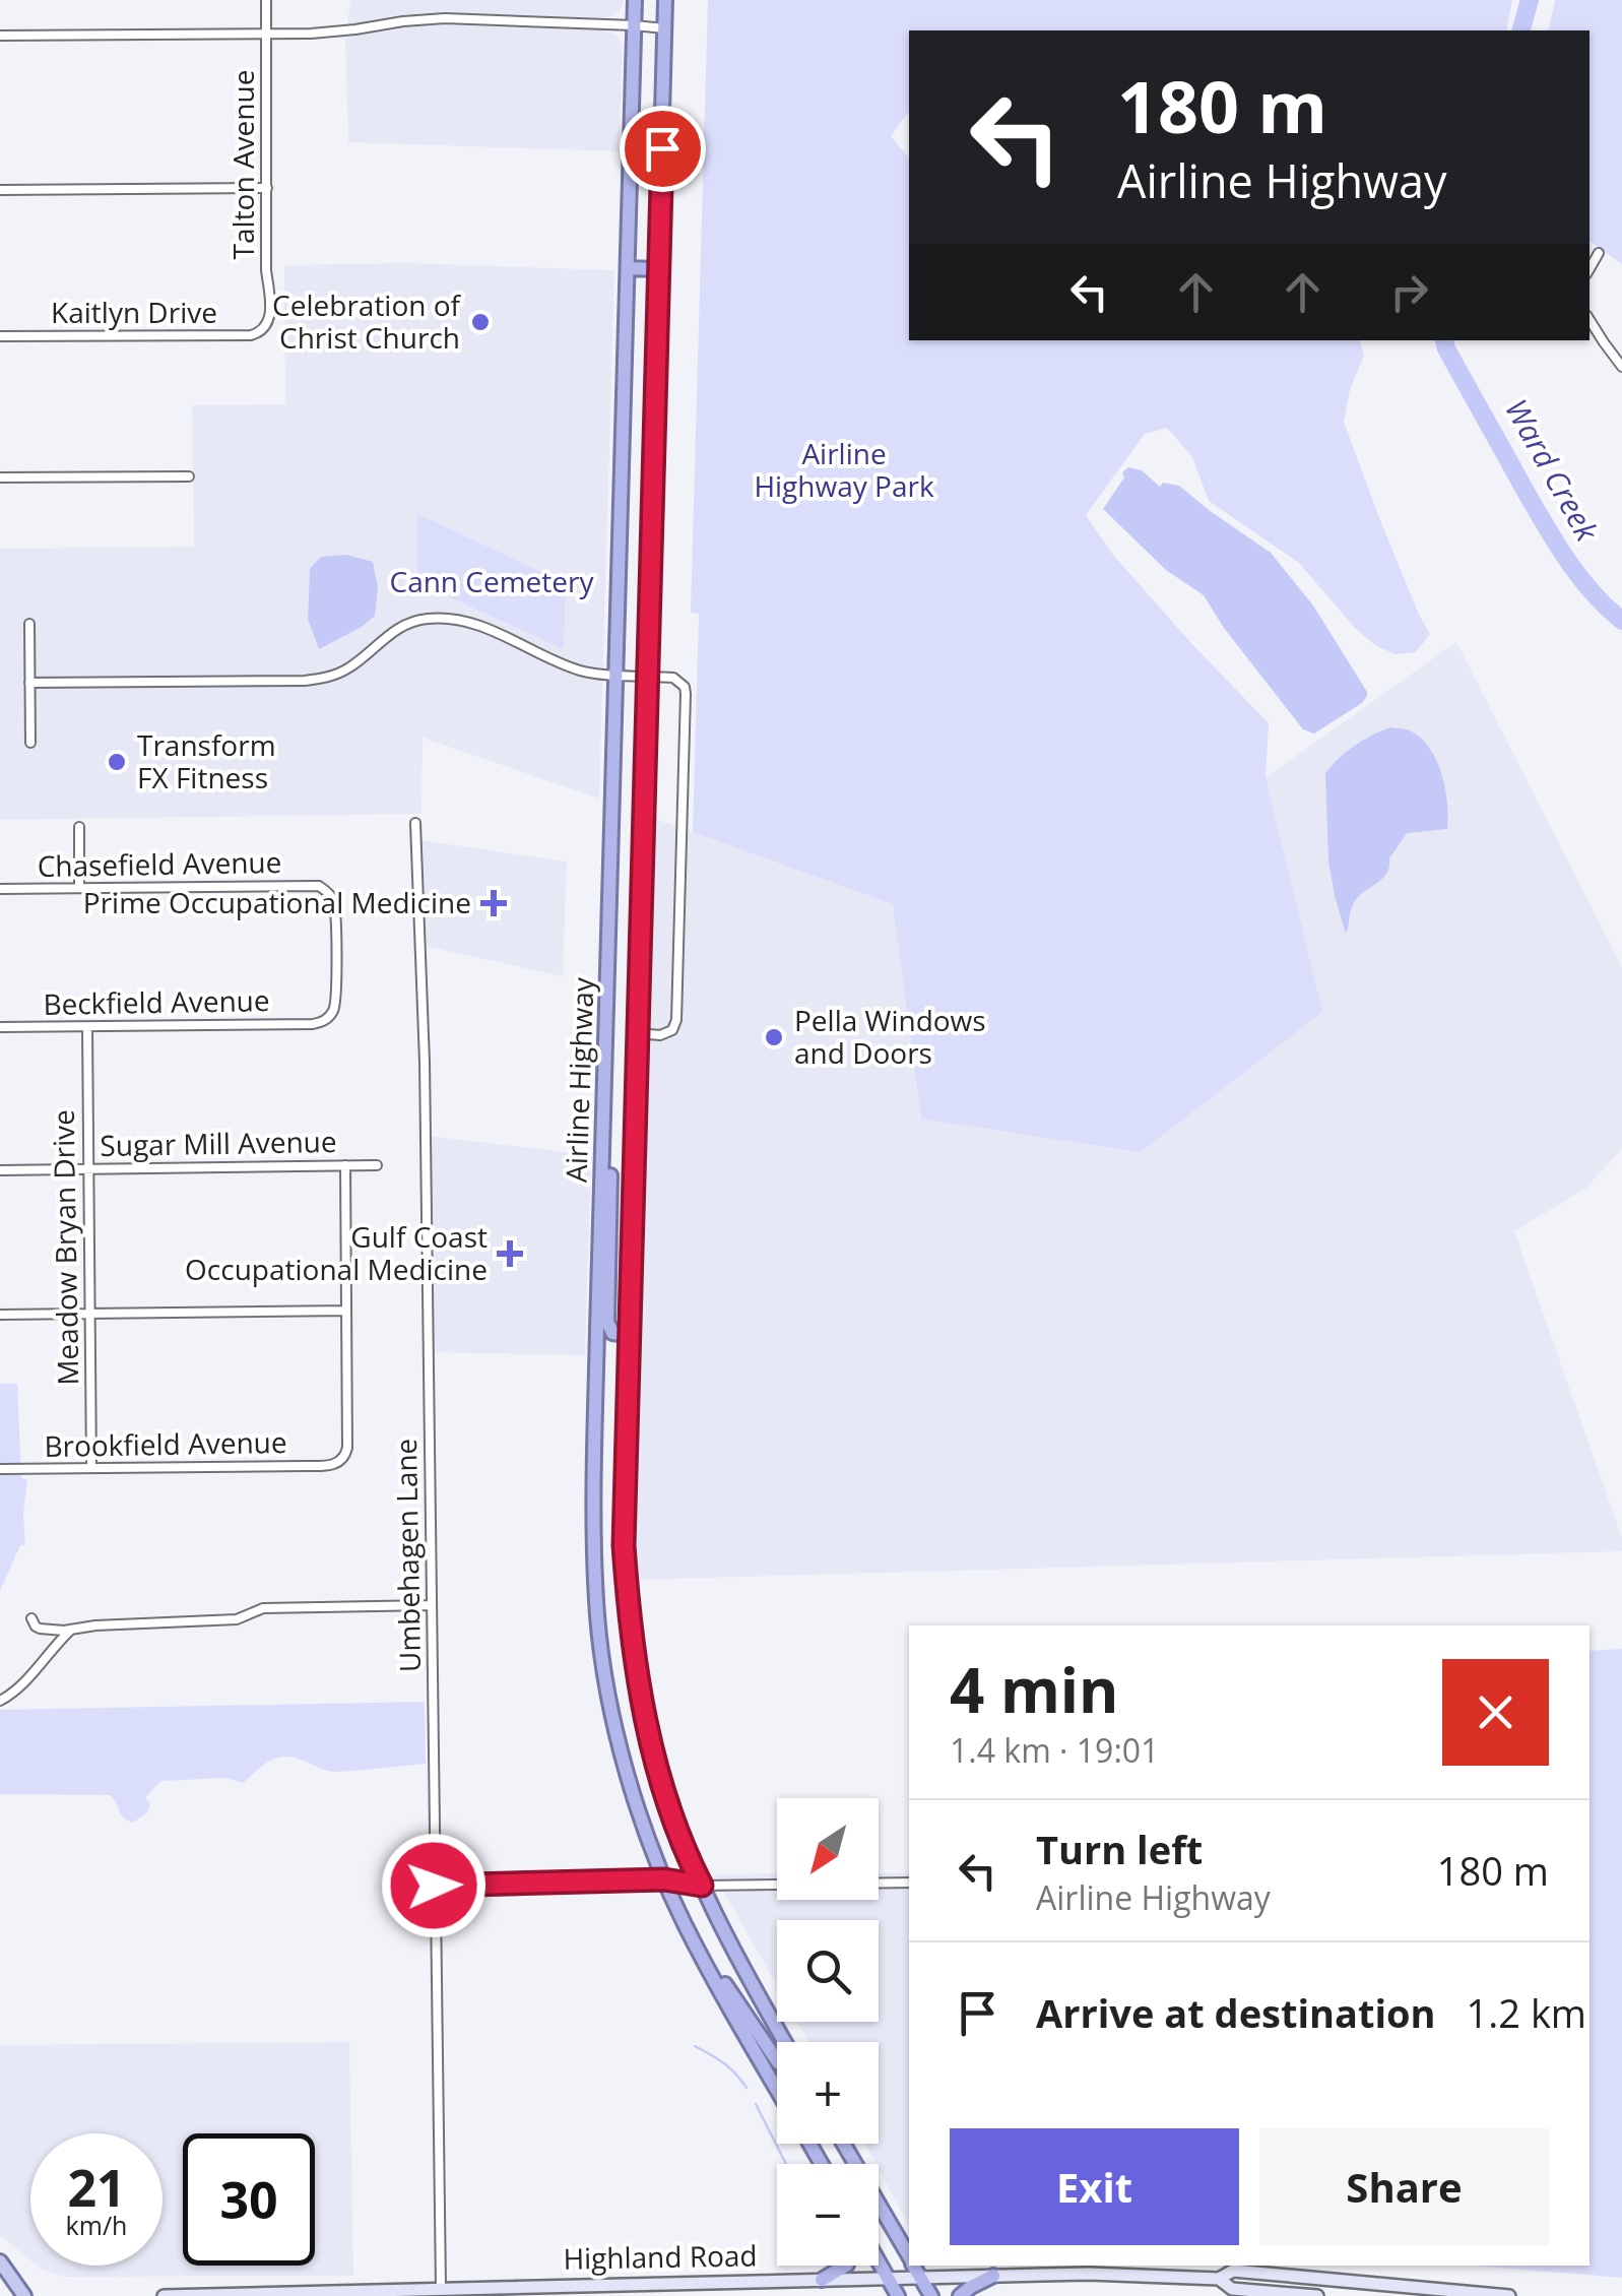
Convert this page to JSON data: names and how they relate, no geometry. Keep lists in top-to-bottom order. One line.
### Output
{"streets":{"highway":["Airline Highway"],"main road":["Highland Road"],"street":["Talton Avenue","Kaitlyn Drive","Chasefield Avenue","Beckfield Avenue","Sugar Mill Avenue","Meadow Bryan Drive","Brookfield Avenue","Umbehagen Lane"]},"crossings":[["Talton Avenue","Kaitlyn Drive"],["Chasefield Avenue","Beckfield Avenue"],["Beckfield Avenue","Meadow Bryan Drive"],["Sugar Mill Avenue","Meadow Bryan Drive"],["Meadow Bryan Drive","Brookfield Avenue"],["Umbehagen Lane","Highland Road"]],"water":["Ward Creek"],"parks":["Airline Highway Park","Cann Cemetery"],"places":{"other":["Celebration of Christ Church","Transform FX Fitness","Pella Windows and Doors"],"health":["Prime Occupational Medicine","Gulf Coast Occupational Medicine"]},"north":"bottom left","page":{"turn":["180 m","Airline Highway"],"heading":["4 min","1.4 km · 19:01"],"map_buttons":["+","−"],"list":[{"name":"Turn left","note":"Airline Highway","value":"180 m"},{"name":"Arrive at destination","value":"1.2 km"}],"buttons":["Exit","Share"],"speed":"21 km/h","limit":"30"}}
